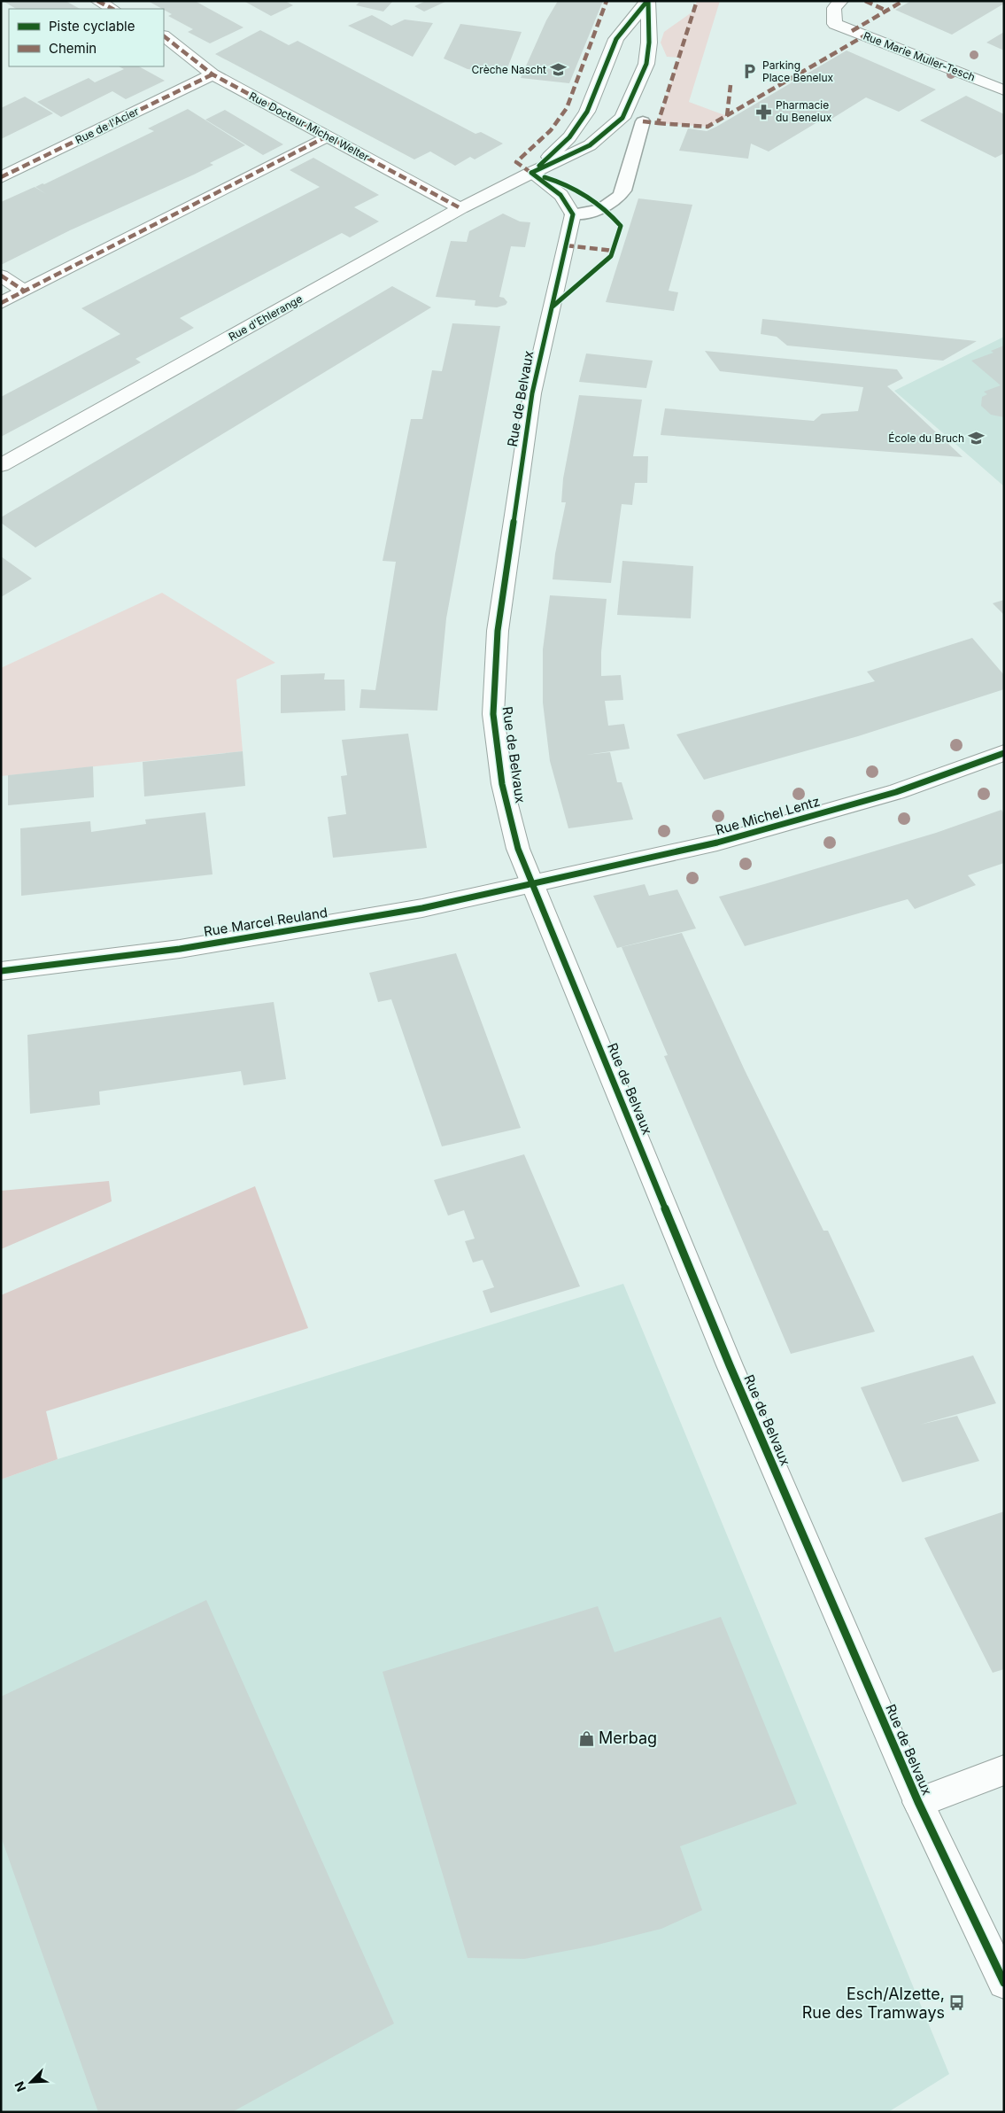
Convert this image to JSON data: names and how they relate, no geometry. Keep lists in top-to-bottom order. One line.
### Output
{"streets":{"street":["Rue Marie Muller-Tesch","Rue de l'Acier","Rue Docteur Michel Welter","Rue d'Ehlerange","Rue de Belvaux","Rue Michel Lentz","Rue Marcel Reuland"]},"crossings":[["Rue de l'Acier","Rue Docteur Michel Welter"],["Rue Docteur Michel Welter","Rue d'Ehlerange"],["Rue de Belvaux","Rue Michel Lentz"],["Rue de Belvaux","Rue Marcel Reuland"],["Rue Michel Lentz","Rue Marcel Reuland"]],"places":{"school or university":["Crèche Nascht","École du Bruch"],"parking":["Parking Place Benelux"],"pharmacy":["Pharmacie du Benelux"],"shop":["Merbag"],"bus stop":["Esch/Alzette, Rue des Tramways"]},"legend":["Piste cyclable","Chemin"],"north":"bottom left"}
